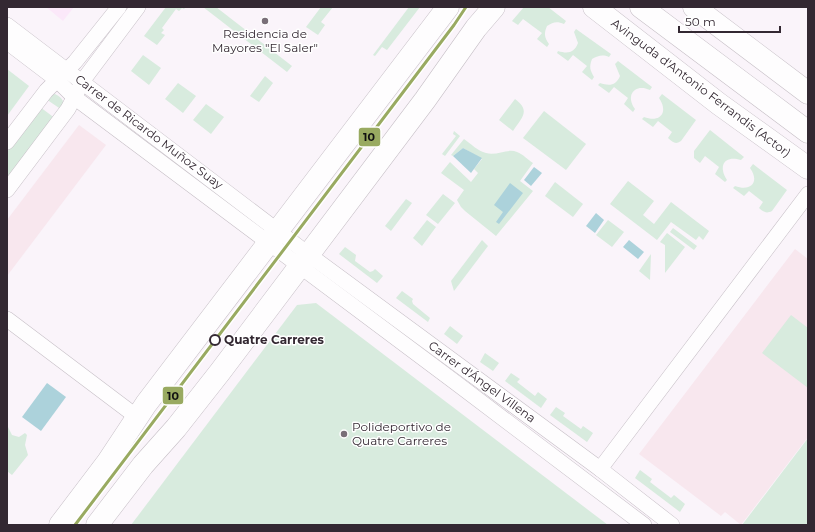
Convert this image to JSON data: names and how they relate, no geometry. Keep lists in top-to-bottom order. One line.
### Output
{"streets":{"main road":["Avinguda d'Antonio Ferrandis (Actor)"],"street":["Carrer de Ricardo Muñoz Suay","Carrer d'Ángel Villena"]},"crossings":[["Carrer de Ricardo Muñoz Suay","Carrer d'Ángel Villena"]],"places":["Residencia de Mayores \"El Saler\"","Quatre Carreres","Polideportivo de Quatre Carreres"],"lines":["transit line 10"],"scale_bar":"50 m"}
